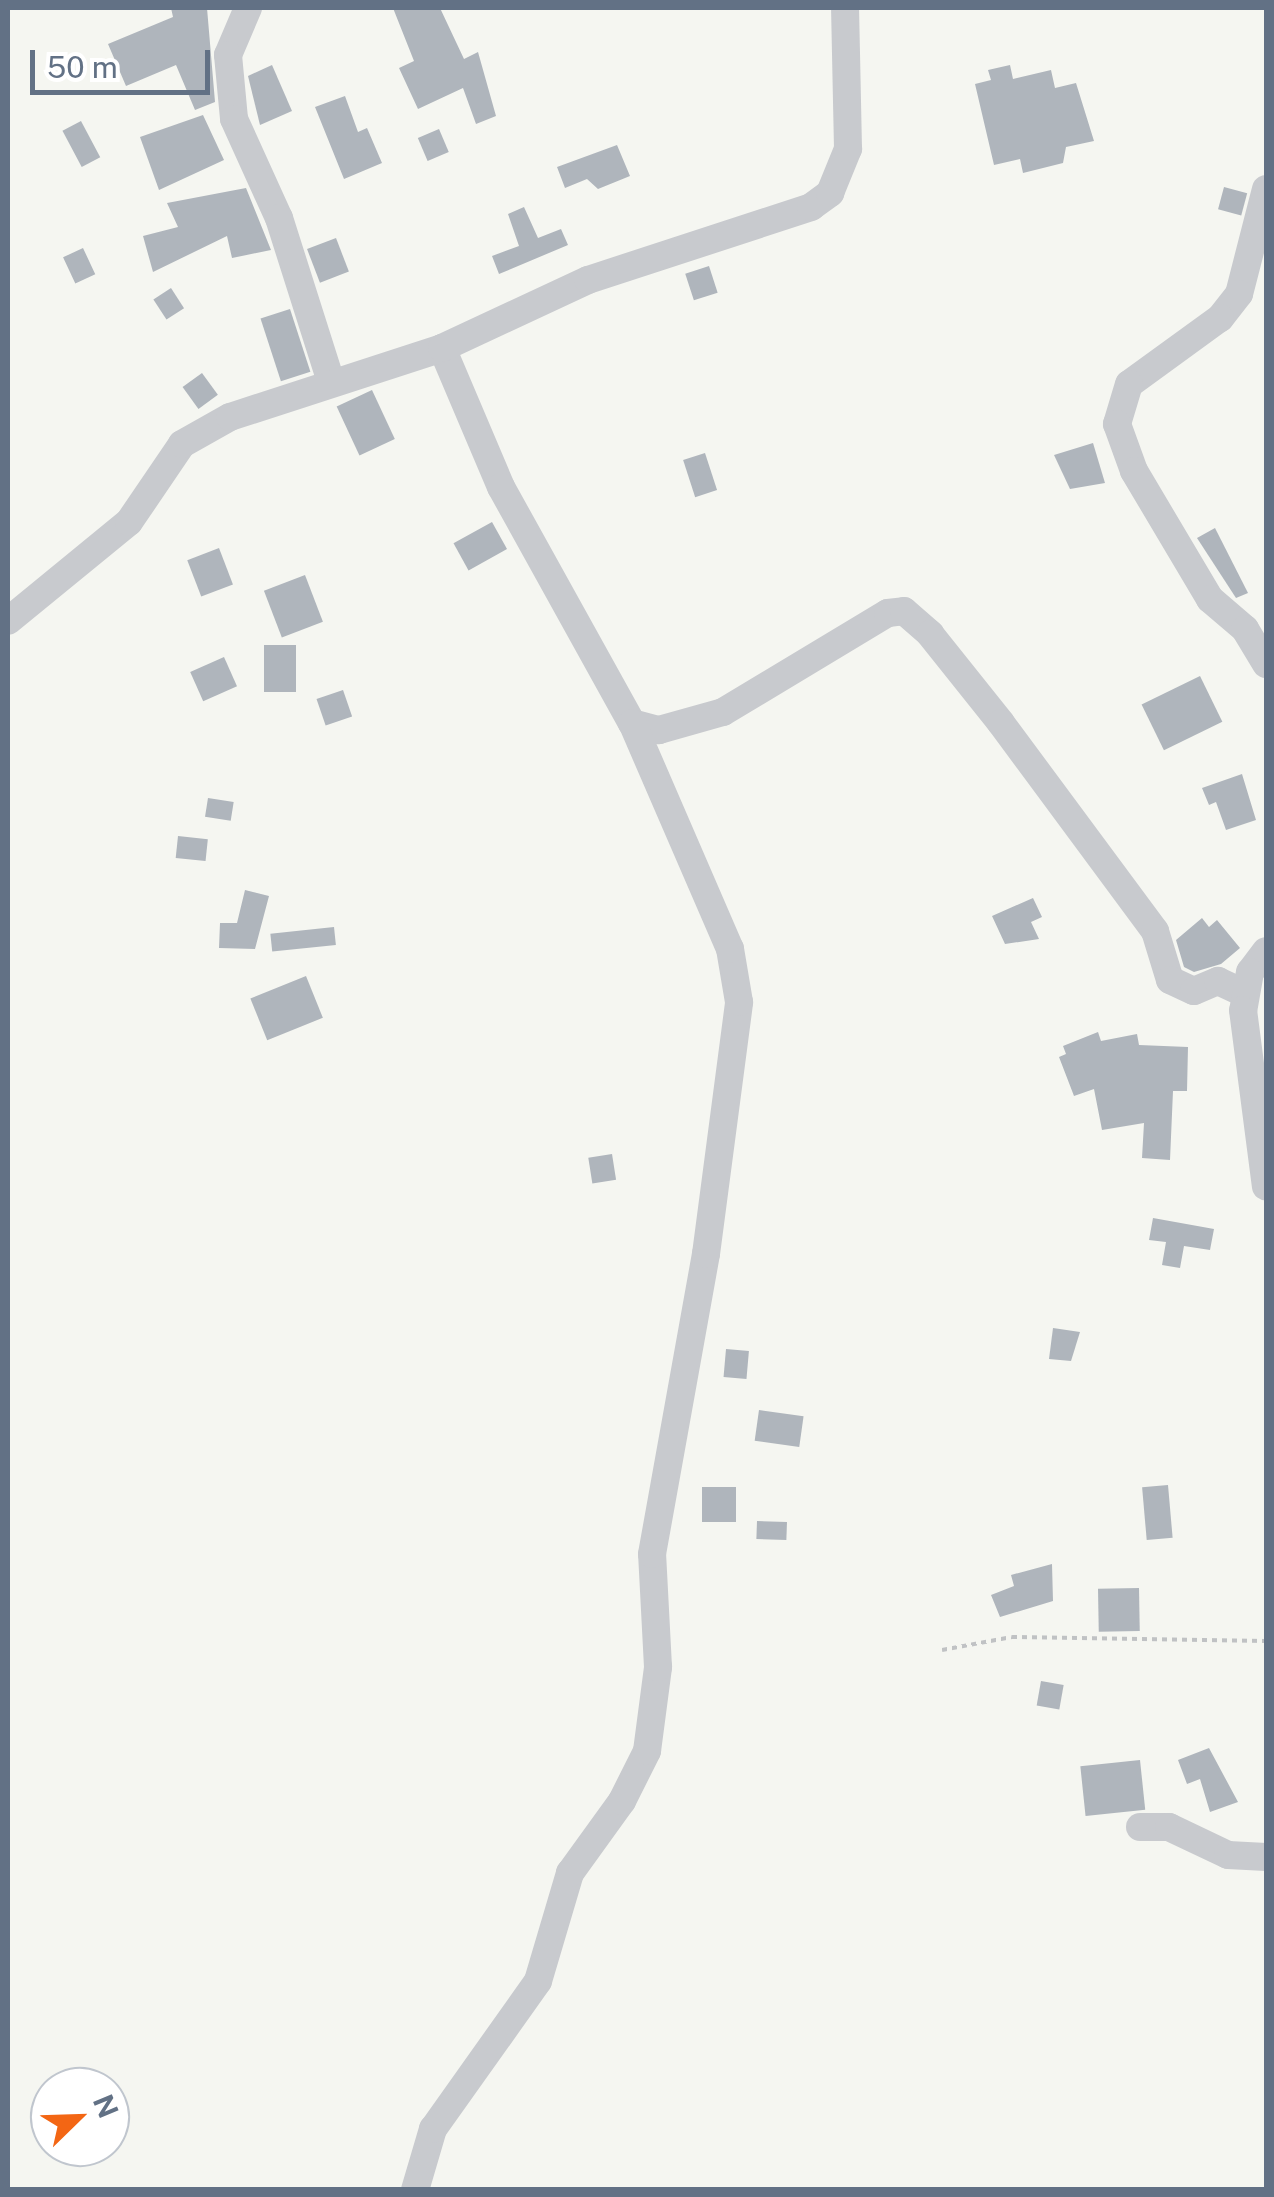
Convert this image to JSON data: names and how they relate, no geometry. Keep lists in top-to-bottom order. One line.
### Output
{"scale_bar":"50 m","north":"top right"}
